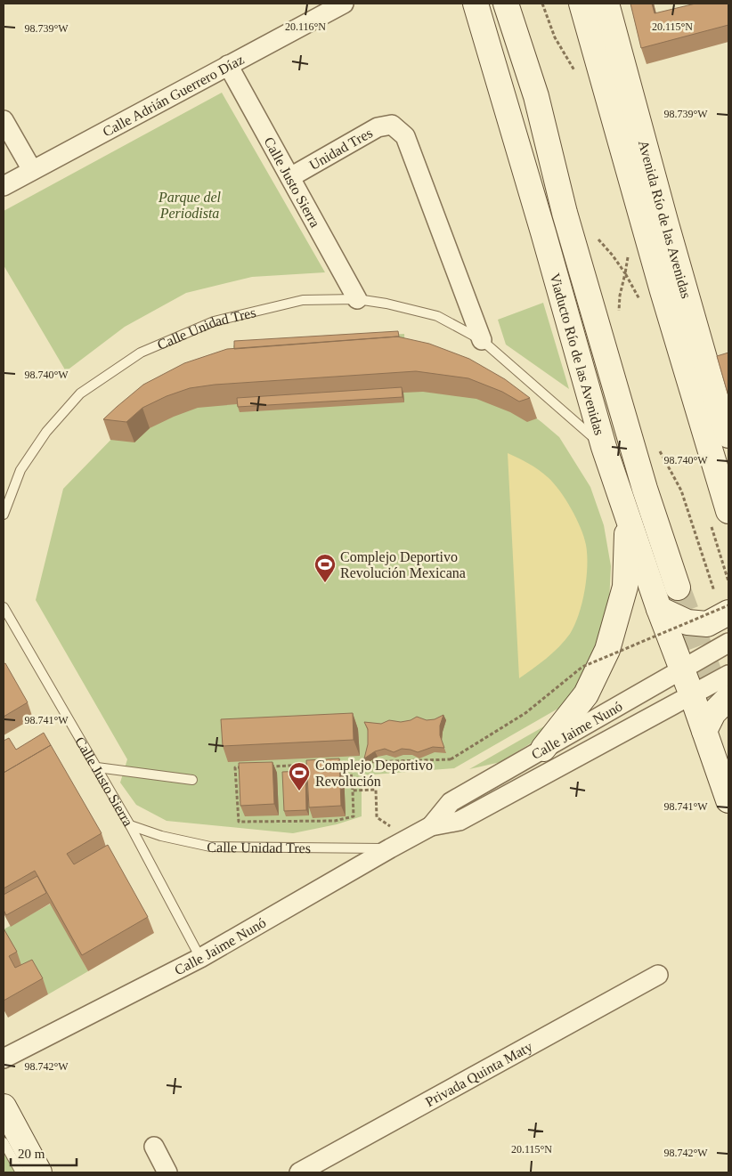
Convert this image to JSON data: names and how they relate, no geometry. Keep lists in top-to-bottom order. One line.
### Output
{"streets":{"street":["Calle Adrián Guerrero Díaz","Unidad Tres","Calle Justo Sierra","Avenida Río de las Avenidas","Calle Unidad Tres","Viaducto Río de las Avenidas","Calle Jaime Nunó","Privada Quinta Maty"]},"crossings":[["Calle Adrián Guerrero Díaz","Calle Justo Sierra"],["Unidad Tres","Calle Justo Sierra"],["Unidad Tres","Calle Unidad Tres"],["Calle Justo Sierra","Calle Unidad Tres"],["Calle Justo Sierra","Calle Jaime Nunó"],["Calle Unidad Tres","Viaducto Río de las Avenidas"],["Calle Unidad Tres","Calle Jaime Nunó"],["Viaducto Río de las Avenidas","Calle Jaime Nunó"]],"parks":["Parque del Periodista"],"places":{"sports":["Complejo Deportivo Revolución Mexicana","Complejo Deportivo Revolución"]},"scale_bar":"20 m","coordinates":["20.116°N","20.115°N","98.739°W","98.740°W","98.741°W","98.742°W"]}
